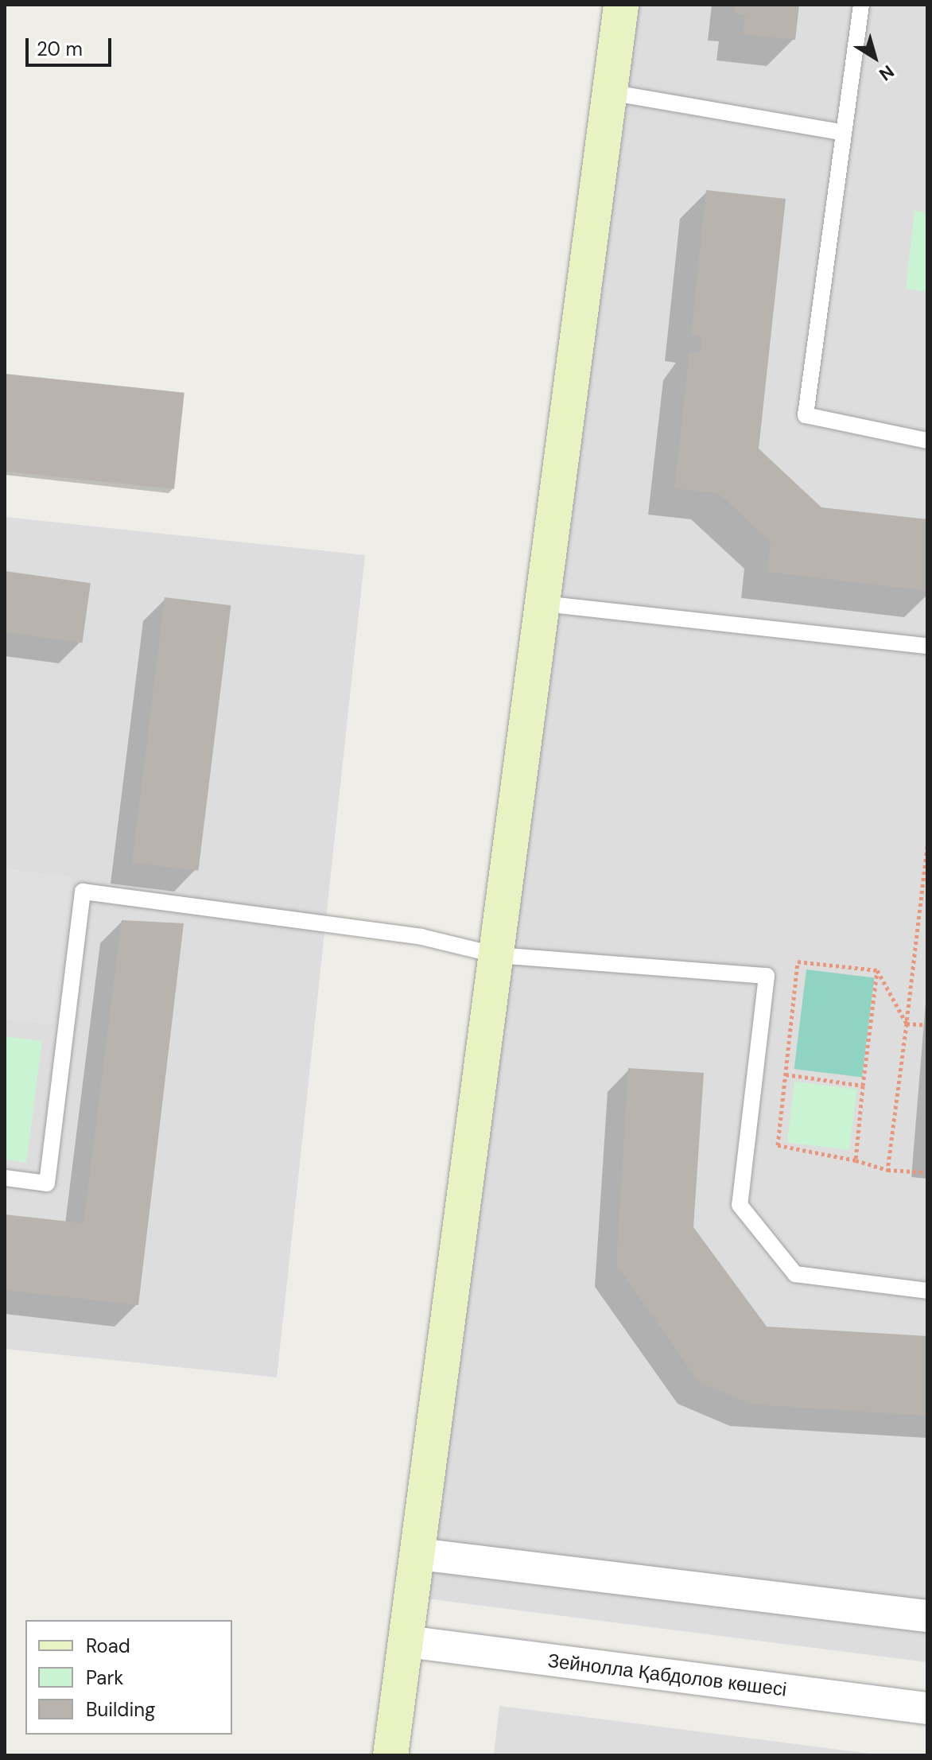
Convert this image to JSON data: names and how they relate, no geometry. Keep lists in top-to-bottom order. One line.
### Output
{"streets":{"street":["Зейнолла Қабдолов көшесі"]},"legend":["Road","Park","Building"],"scale_bar":"20 m","north":"bottom right"}
